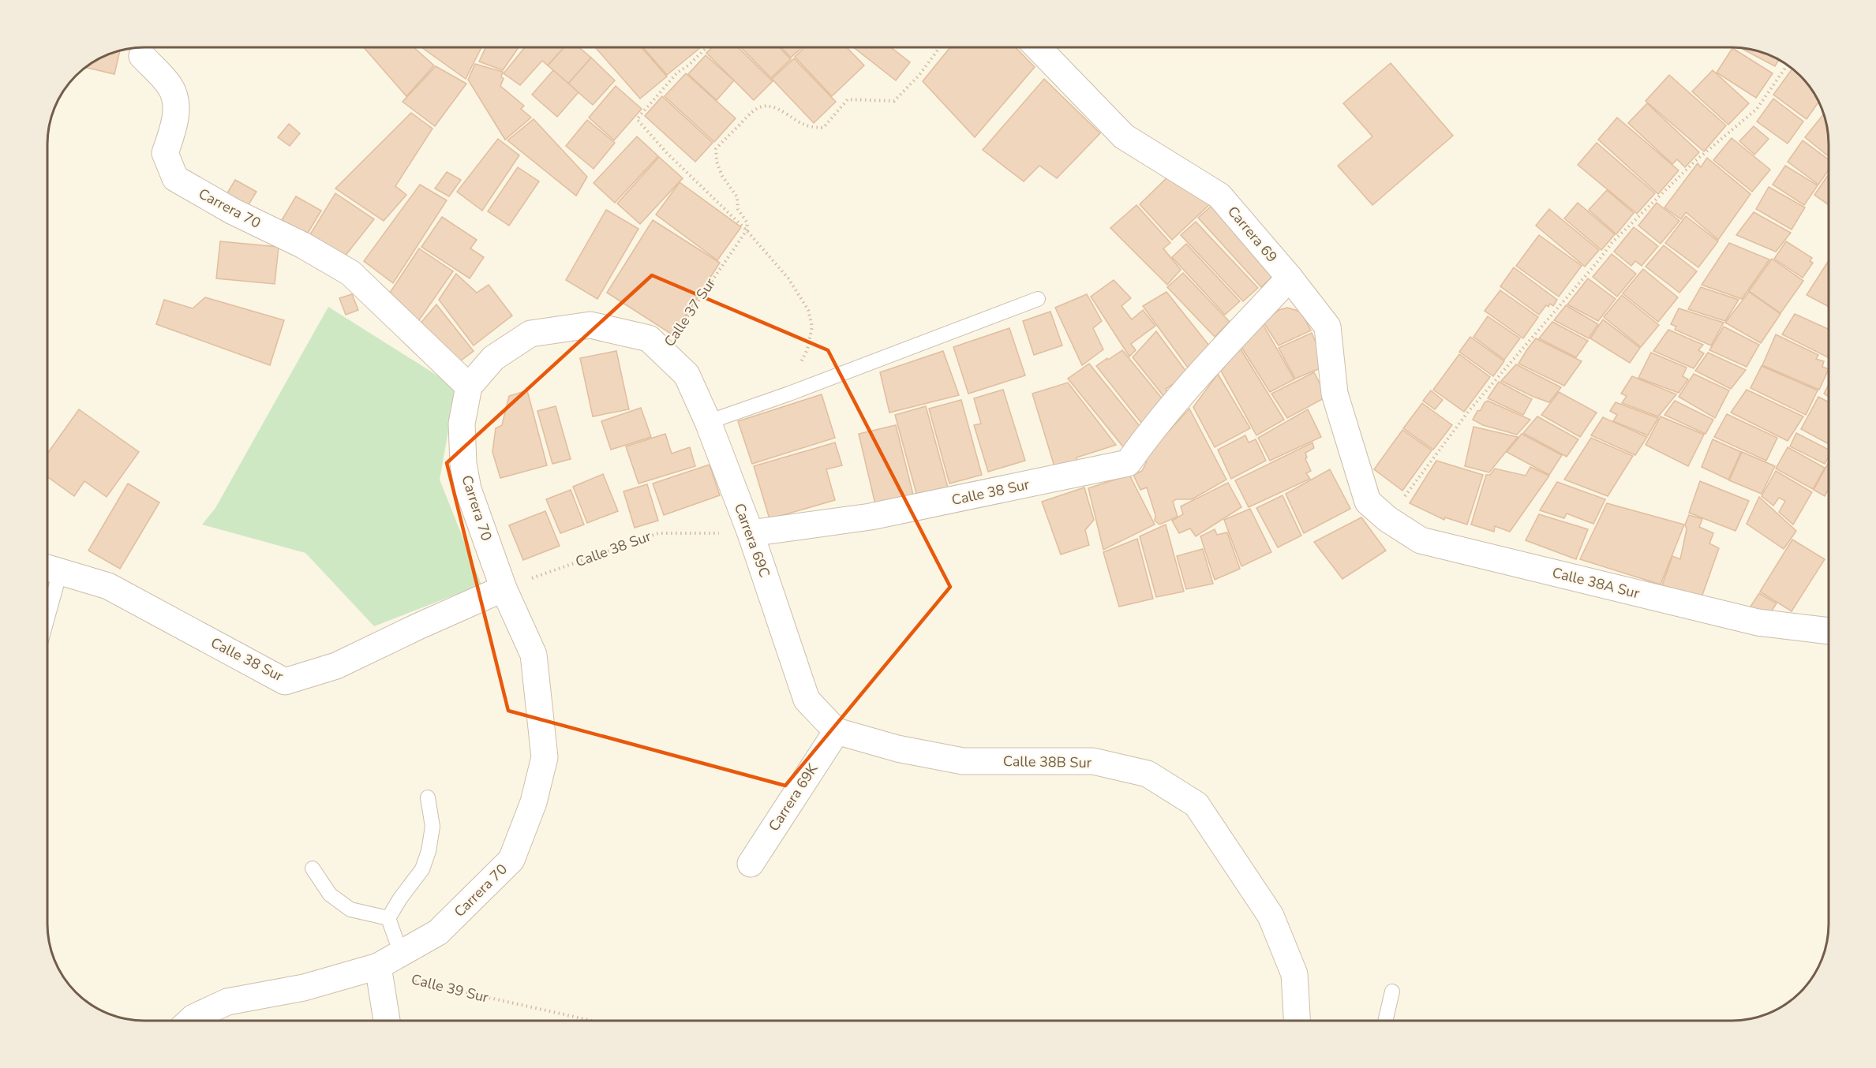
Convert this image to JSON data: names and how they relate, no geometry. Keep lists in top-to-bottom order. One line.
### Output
{"streets":{"street":["Carrera 70","Carrera 69","Calle 37 Sur","Calle 38 Sur","Carrera 69C","Calle 38A Sur","Calle 38B Sur","Carrera 69K"],"path":["Calle 39 Sur"]},"crossings":[["Carrera 70","Calle 37 Sur"],["Carrera 70","Calle 38 Sur"],["Carrera 70","Calle 39 Sur"],["Carrera 69","Calle 38 Sur"],["Carrera 69","Calle 38A Sur"],["Calle 37 Sur","Carrera 69C"],["Calle 38 Sur","Carrera 69C"],["Carrera 69C","Calle 38B Sur"],["Carrera 69C","Carrera 69K"],["Calle 38B Sur","Carrera 69K"]]}
